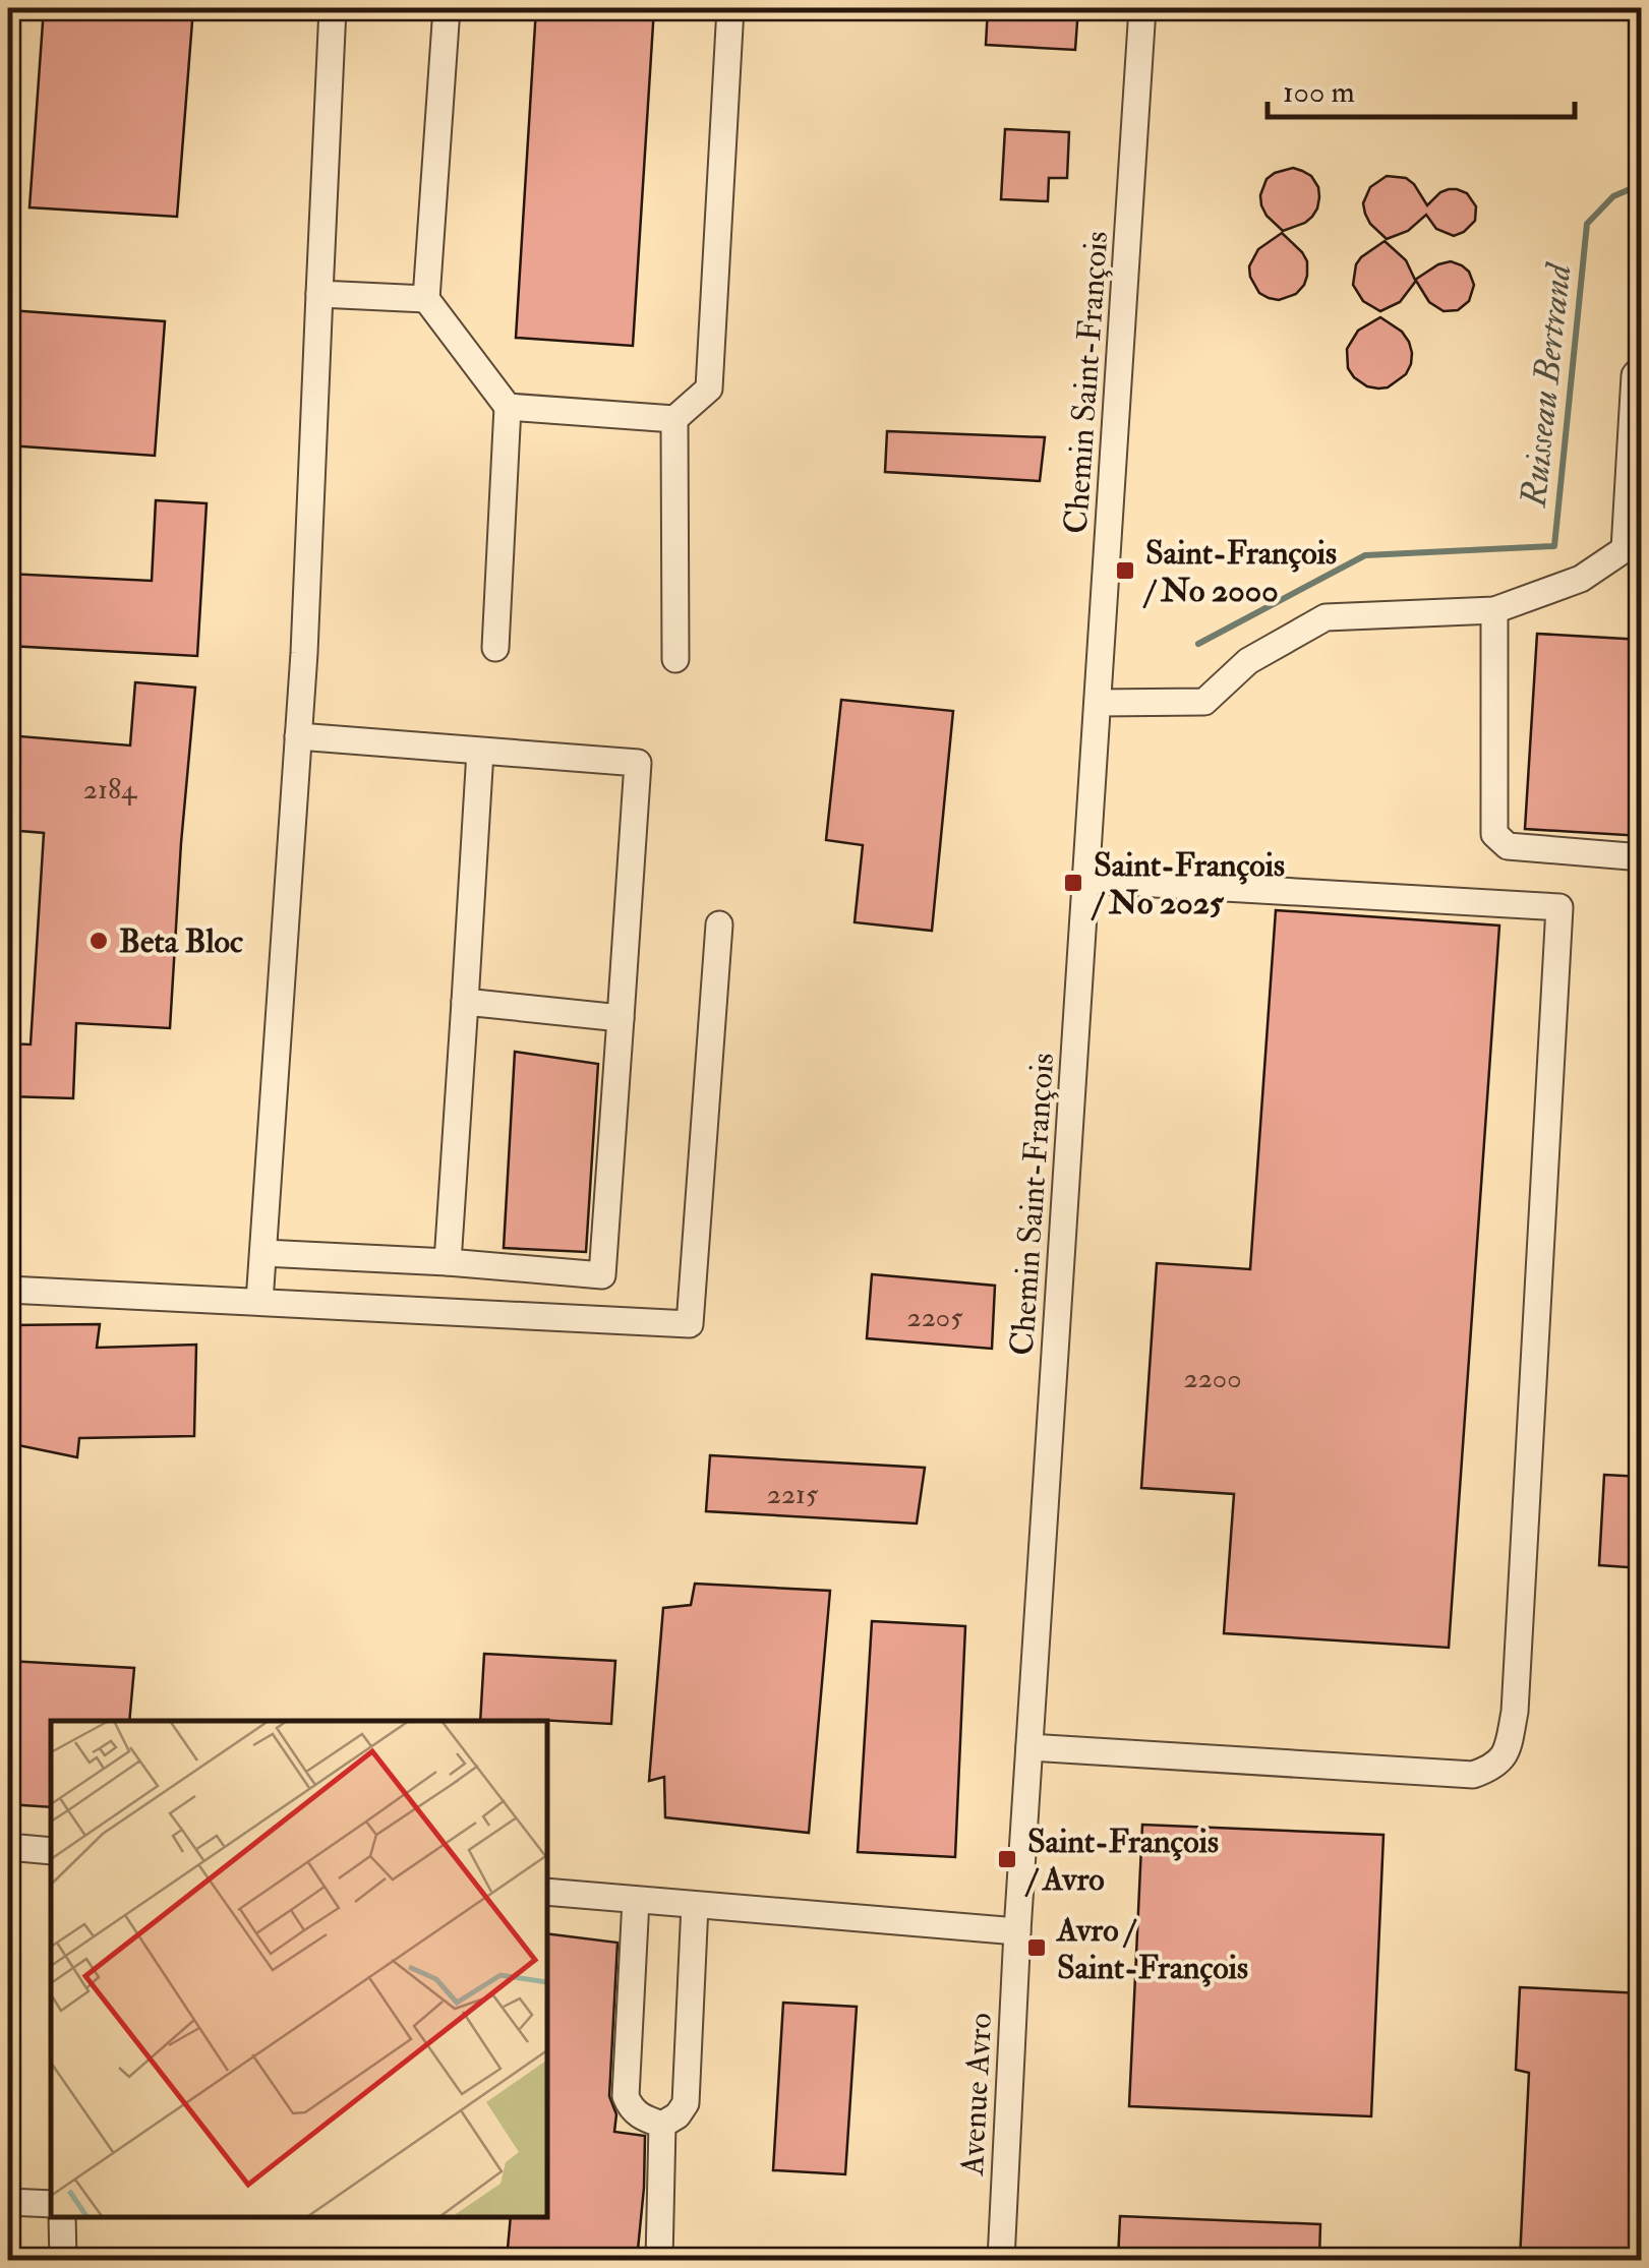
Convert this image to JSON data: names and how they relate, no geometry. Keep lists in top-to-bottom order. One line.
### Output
{"streets":{"street":["Chemin Saint-François","Avenue Avro"]},"crossings":[["Chemin Saint-François","Avenue Avro"]],"water":["Ruisseau Bertrand"],"places":{"transit":["Saint-François / No 2000","Saint-François / No 2025","Saint-François / Avro","Avro / Saint-François"],"other":["Beta Bloc"]},"house_numbers":["2184","2205","2200","2215"],"scale_bar":"100 m"}
